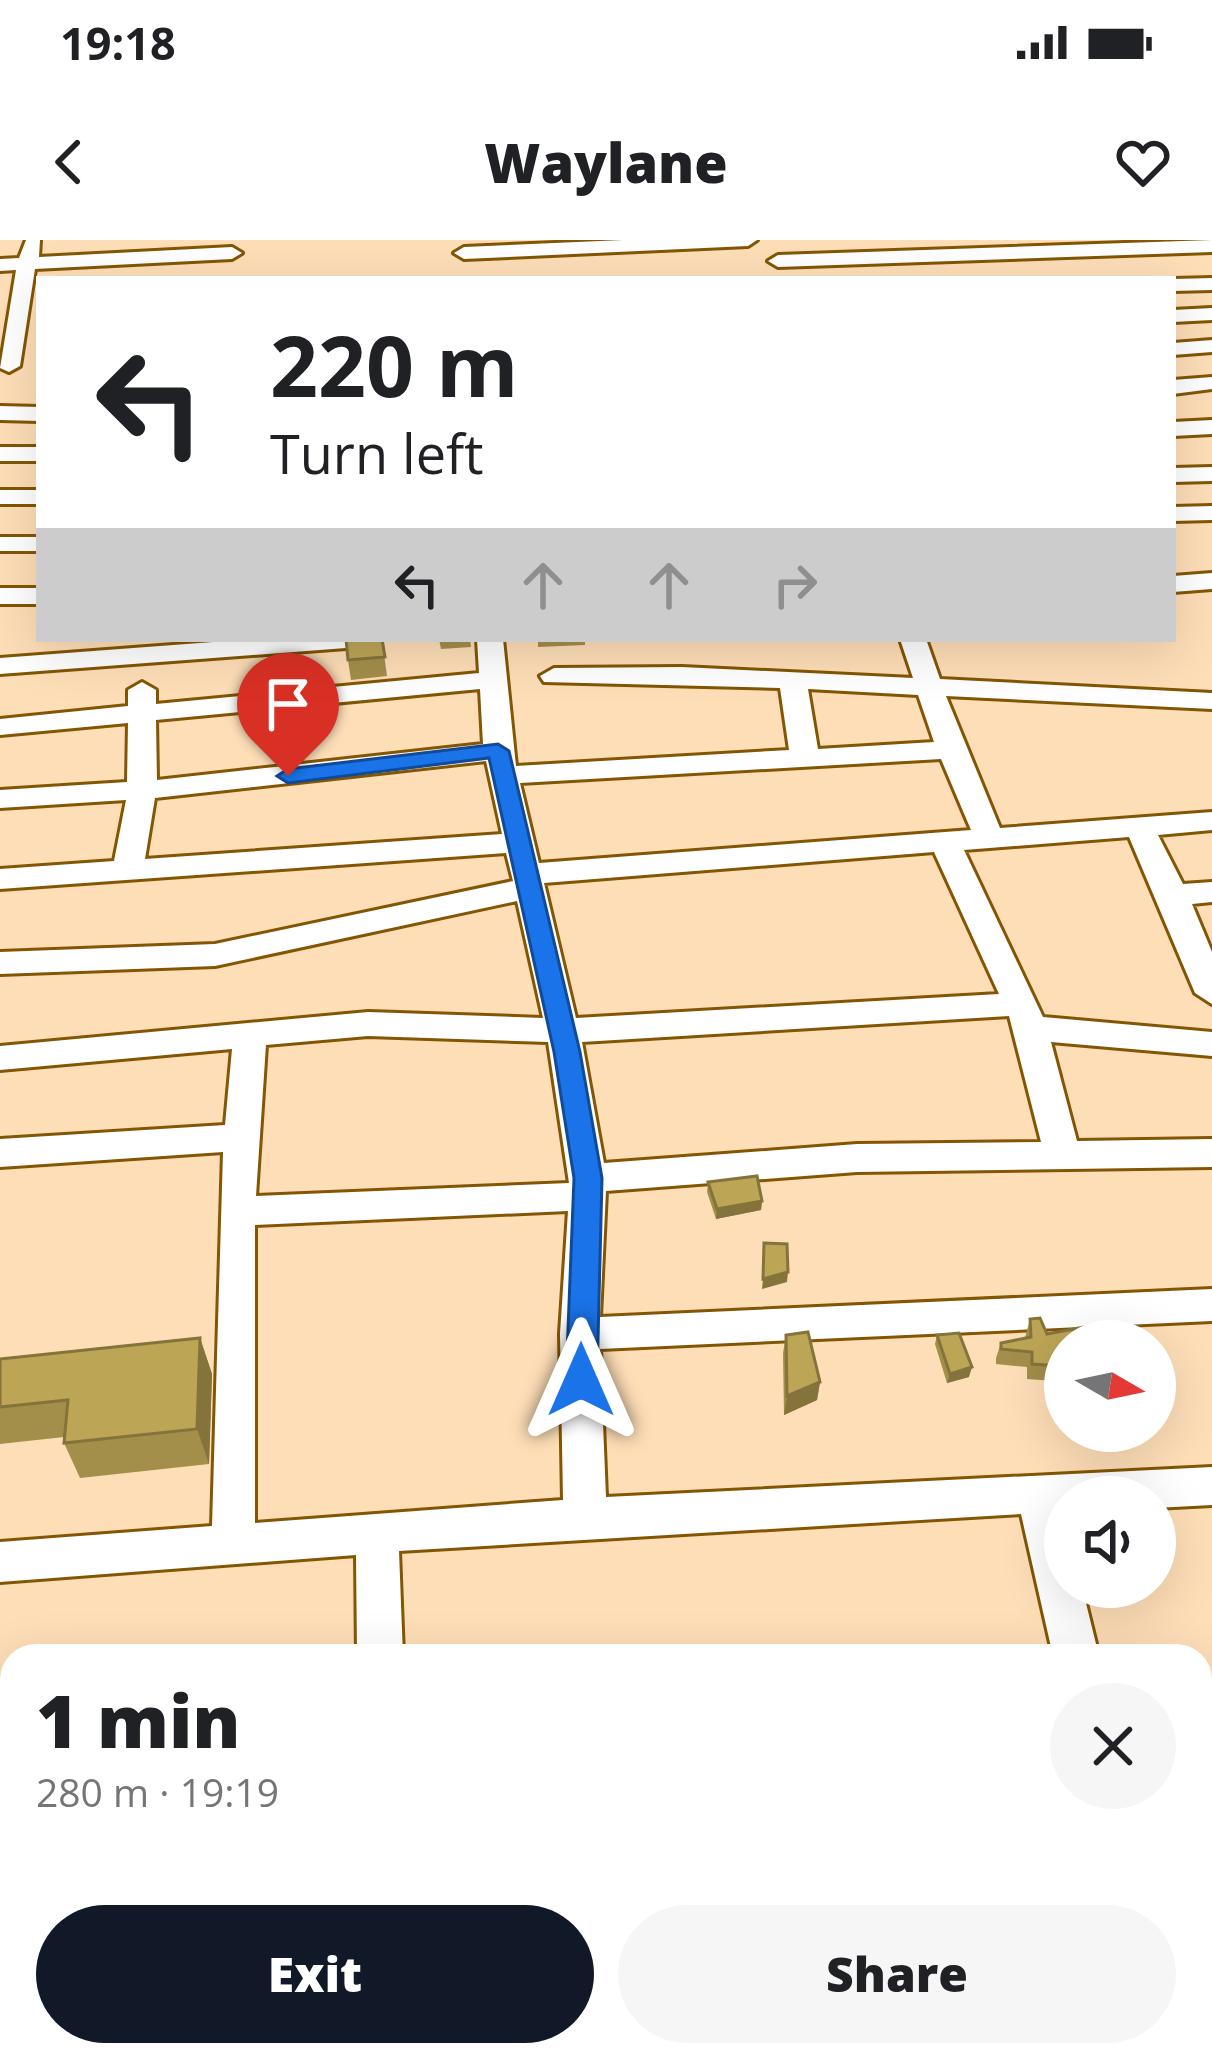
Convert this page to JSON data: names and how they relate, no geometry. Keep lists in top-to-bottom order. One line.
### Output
{"north":"right","page":{"status":"19:18","header":"Waylane","turn":["220 m","Turn left"],"heading":["1 min","280 m · 19:19"],"buttons":["Exit","Share"]}}
